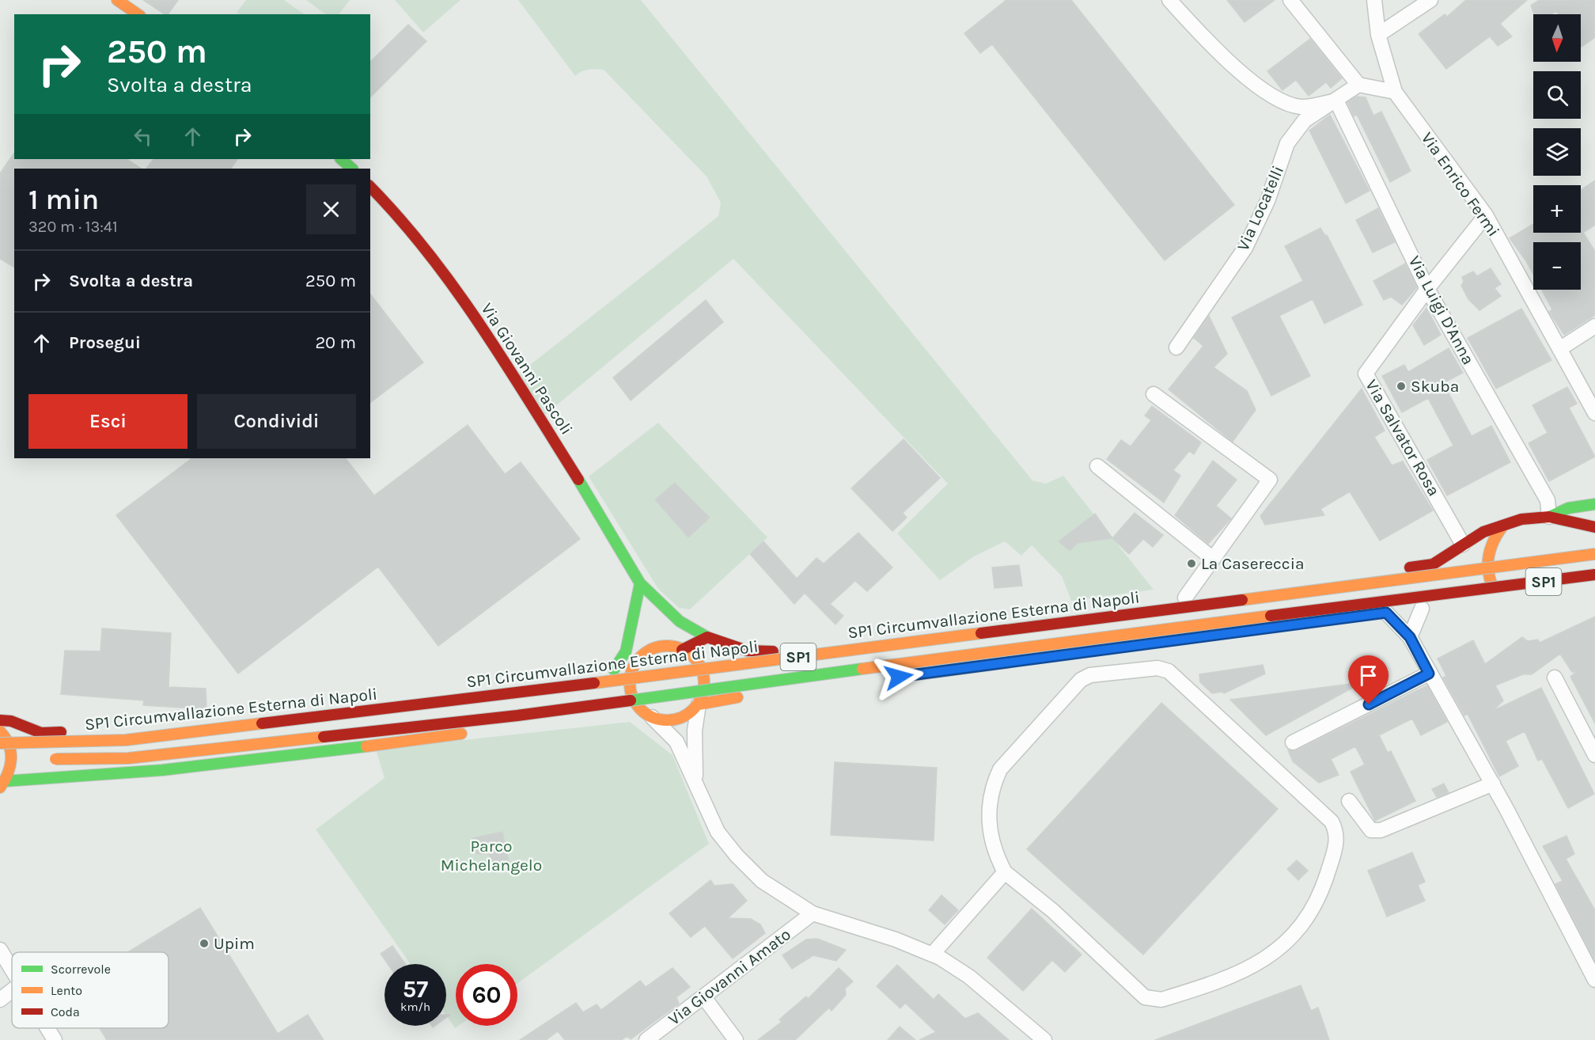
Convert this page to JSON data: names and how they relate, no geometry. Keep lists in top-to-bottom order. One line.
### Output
{"streets":{"main road":["Via Giovanni Pascoli","SP1","SP1 Circumvallazione Esterna di Napoli"],"street":["Via Enrico Fermi","Via Locatelli","Via Luigi D'Anna","Via Salvator Rosa","Via Giovanni Amato"]},"crossings":[["Via Enrico Fermi","Via Salvator Rosa"],["Via Locatelli","Via Luigi D'Anna"],["Via Luigi D'Anna","Via Giovanni Pascoli"],["Via Luigi D'Anna","Via Salvator Rosa"],["Via Giovanni Pascoli","Via Salvator Rosa"]],"parks":["Parco Michelangelo"],"places":["Skuba","La Casereccia","Upim"],"legend":["Scorrevole","Lento","Coda"],"north":"bottom","page":{"map_buttons":["+","−"],"turn":["250 m","Svolta a destra"],"heading":["1 min","320 m · 13:41"],"list":[{"name":"Svolta a destra","value":"250 m"},{"name":"Prosegui","value":"20 m"}],"buttons":["Esci","Condividi"],"speed":"57 km/h","limit":"60"}}
